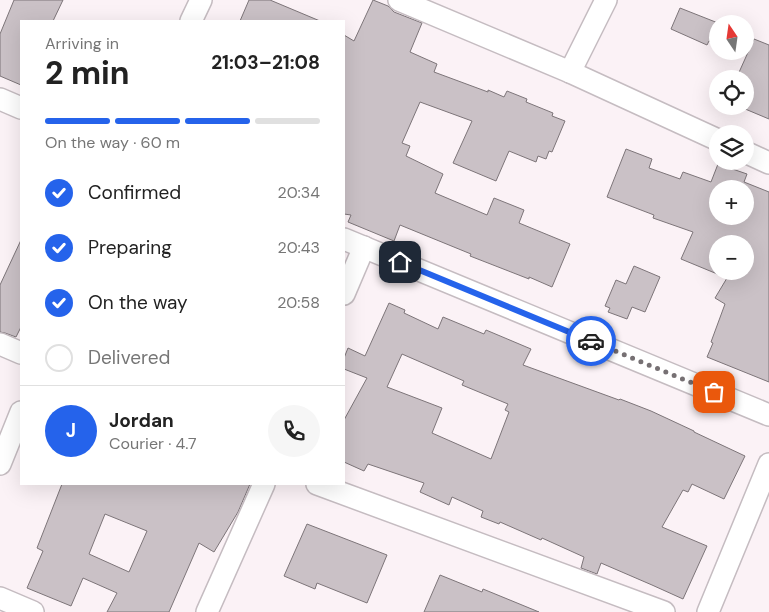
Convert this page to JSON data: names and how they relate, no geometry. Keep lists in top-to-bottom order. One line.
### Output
{"north":"top","page":{"map_buttons":["+","−"],"heading":["2 min","Arriving in","21:03–21:08"],"panel":["Jordan","Courier · 4.7"],"bar":"On the way · 60 m","list":[["Confirmed","20:34"],["Preparing","20:43"],["On the way","20:58"],"Delivered"],"round":"J"}}
